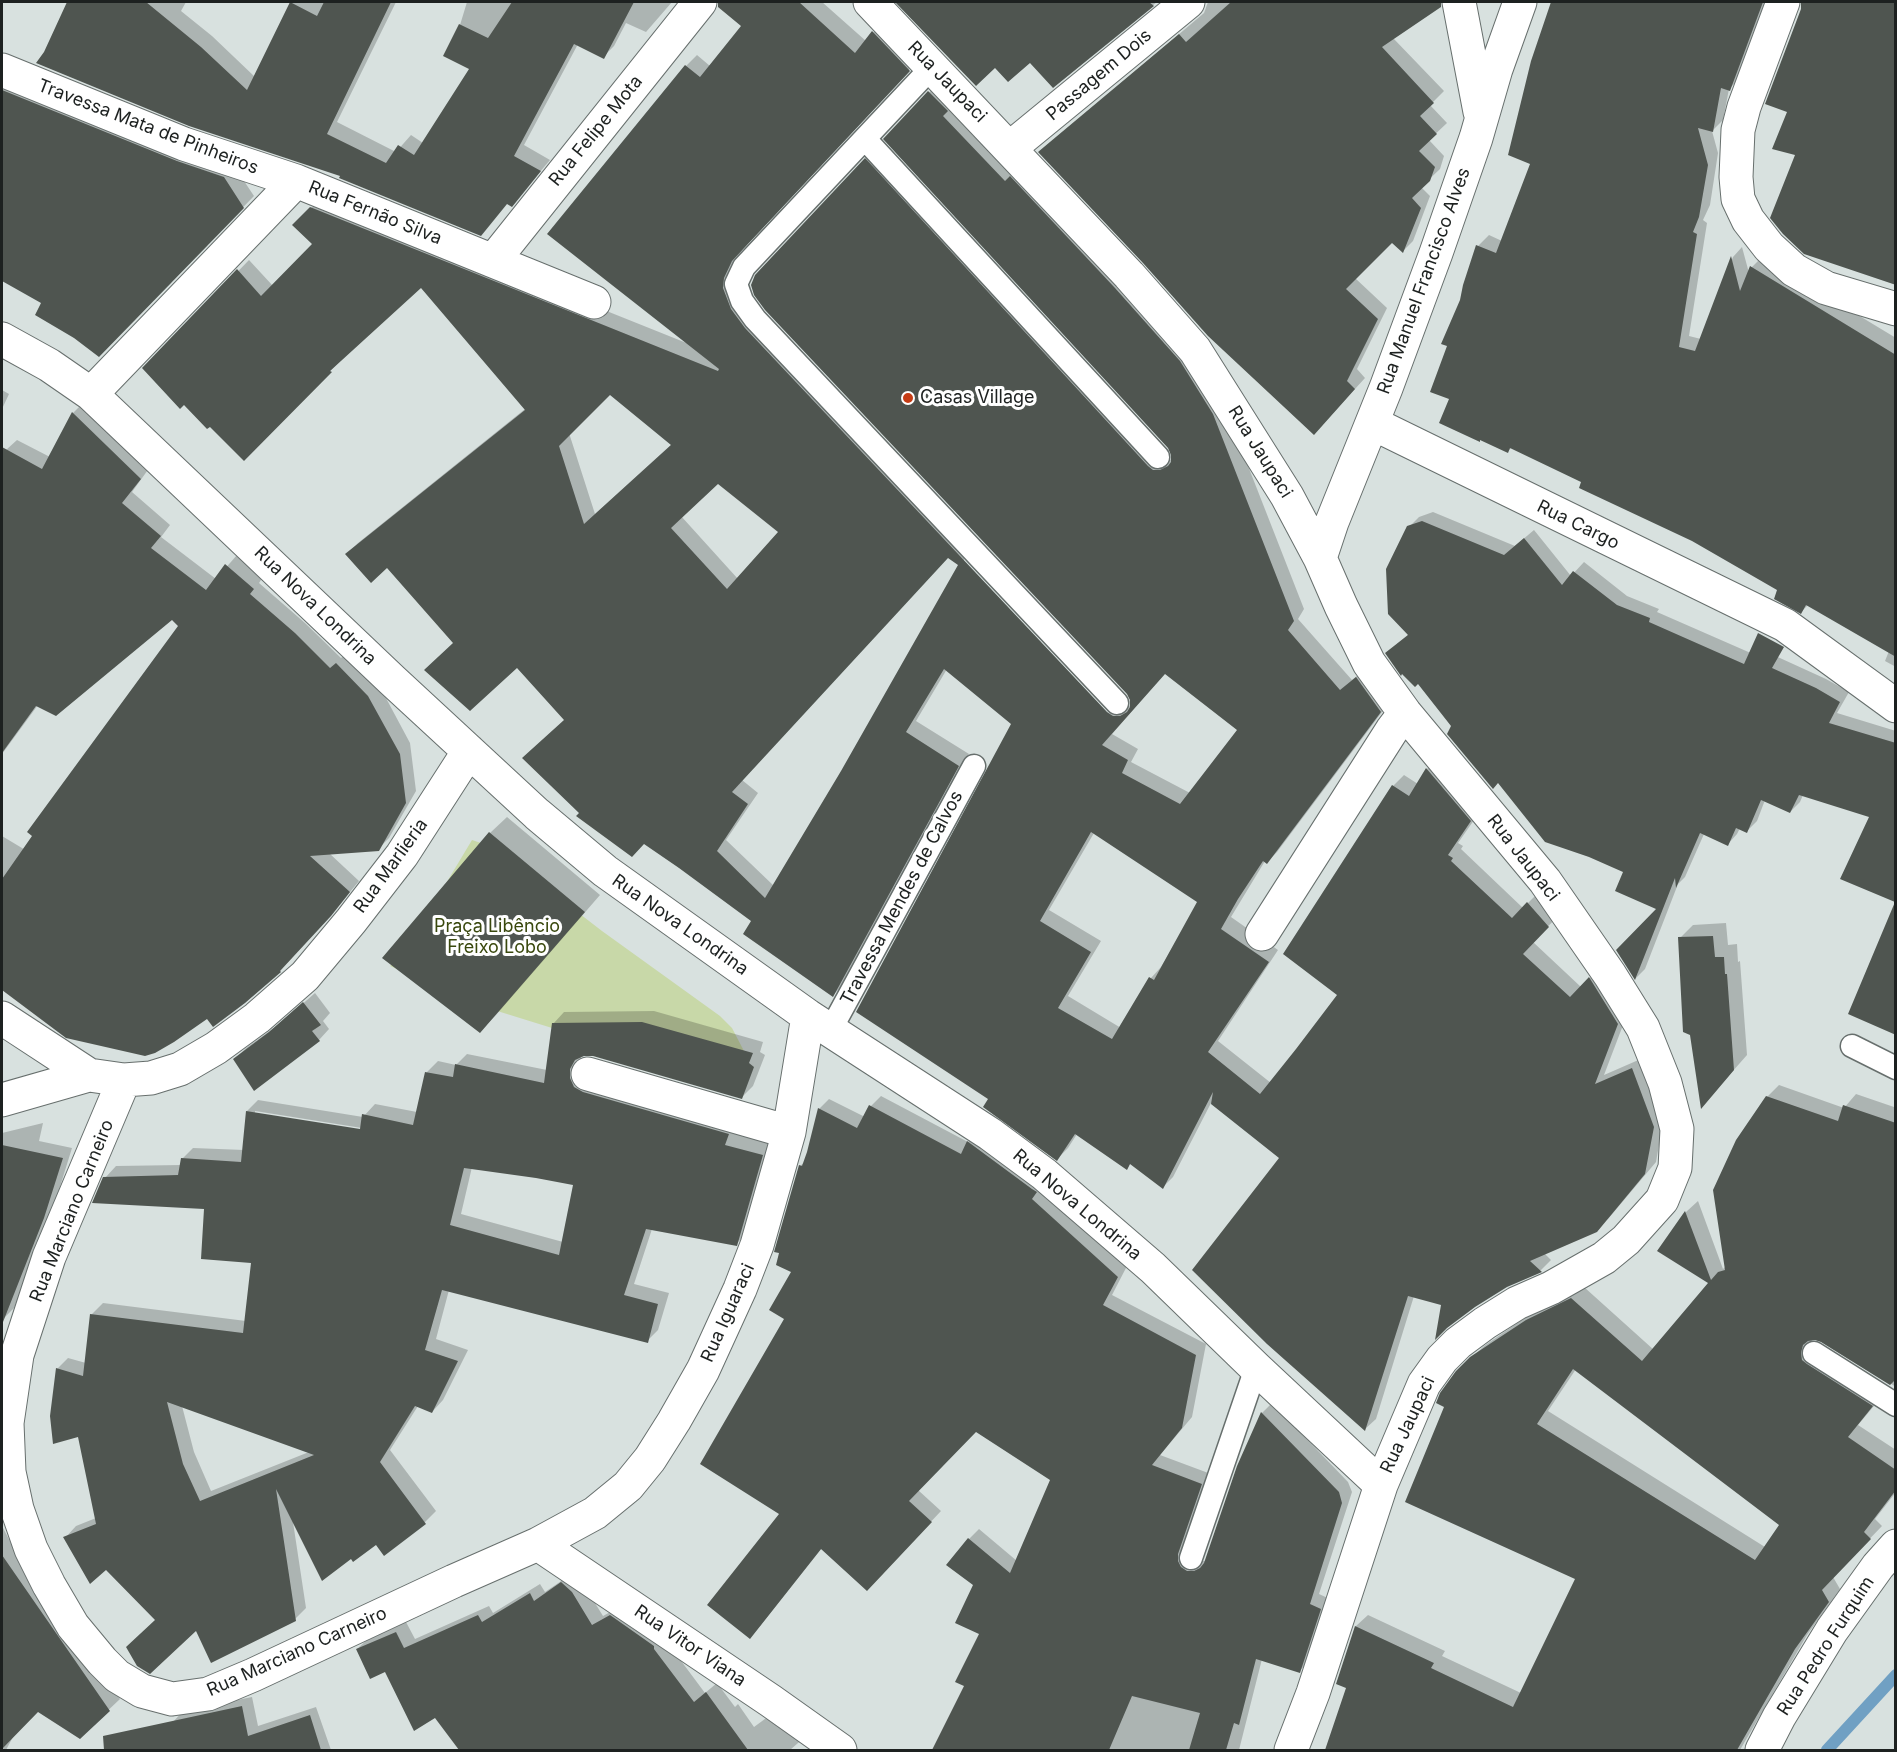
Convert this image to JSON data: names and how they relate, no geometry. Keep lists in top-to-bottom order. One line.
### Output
{"streets":{"street":["Passagem Dois","Rua Jaupaci","Travessa Mata de Pinheiros","Rua Felipe Mota","Rua Fernão Silva","Rua Manuel Francisco Alves","Rua Cargo","Rua Nova Londrina","Rua Marlieria","Rua Marciano Carneiro","Rua Iguaraci","Rua Vitor Viana","Rua Pedro Furquim"],"lane":["Travessa Mendes de Calvos"]},"crossings":[["Passagem Dois","Rua Jaupaci"],["Rua Jaupaci","Rua Manuel Francisco Alves"],["Rua Jaupaci","Rua Nova Londrina"],["Travessa Mata de Pinheiros","Rua Fernão Silva"],["Rua Felipe Mota","Rua Fernão Silva"],["Rua Fernão Silva","Rua Nova Londrina"],["Rua Manuel Francisco Alves","Rua Cargo"],["Rua Nova Londrina","Rua Marlieria"],["Rua Nova Londrina","Travessa Mendes de Calvos"],["Rua Nova Londrina","Rua Iguaraci"],["Rua Marlieria","Rua Marciano Carneiro"],["Travessa Mendes de Calvos","Rua Iguaraci"],["Rua Marciano Carneiro","Rua Iguaraci"],["Rua Marciano Carneiro","Rua Vitor Viana"],["Rua Iguaraci","Rua Vitor Viana"]],"parks":["Praça Libêncio Freixo Lobo"],"places":["Casas Village"]}
